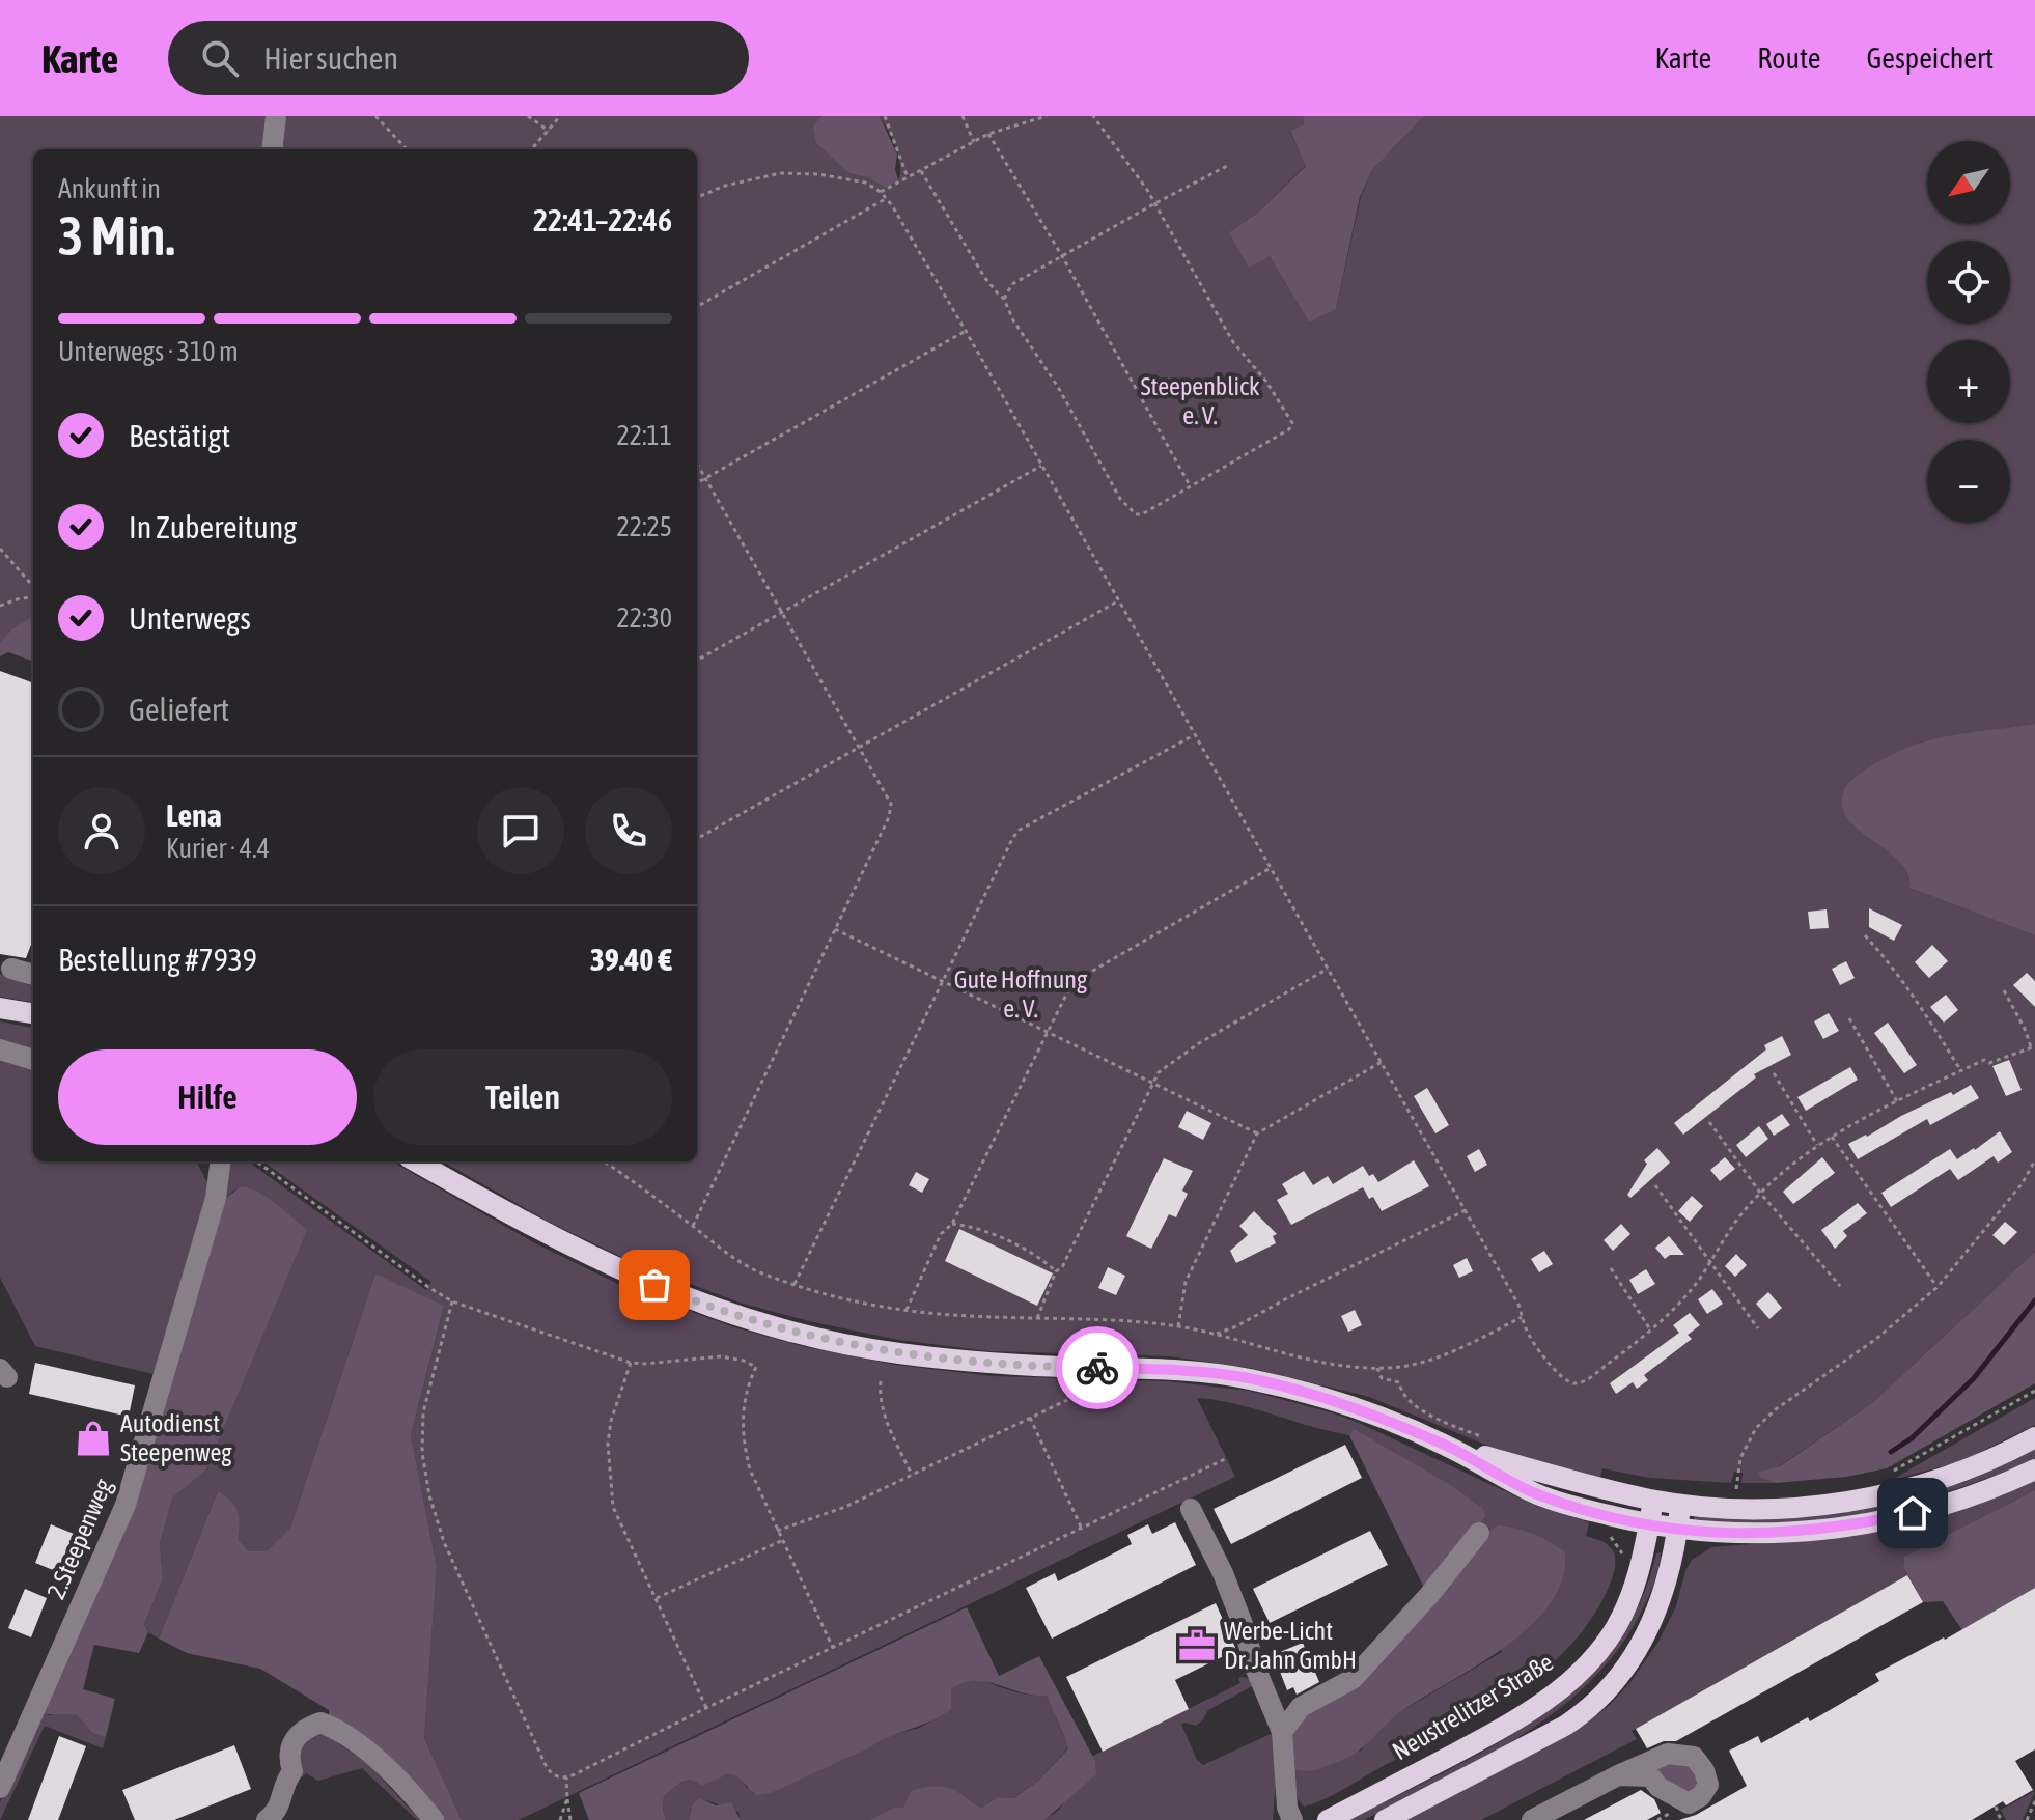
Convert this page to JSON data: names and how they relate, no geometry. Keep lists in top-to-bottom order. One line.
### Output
{"streets":{"main road":["Neustrelitzer Straße"],"street":["2.Steepenweg"]},"parks":["Steepenblick e. V.","Gute Hoffnung e. V."],"places":{"shop":["Autodienst Steepenweg"],"office":["Werbe-Licht Dr. Jahn GmbH"]},"north":"bottom left","page":{"header":"Karte","search":"Hier suchen","nav":["Karte","Route","Gespeichert"],"map_buttons":["+","−"],"heading":["3 Min.","Ankunft in","22:41–22:46"],"panel":["Lena","Kurier · 4.4","Bestellung #7939","39.40 €"],"bar":"Unterwegs · 310 m","list":[["Bestätigt","22:11"],["In Zubereitung","22:25"],["Unterwegs","22:30"],"Geliefert"],"buttons":["Hilfe","Teilen"]}}
